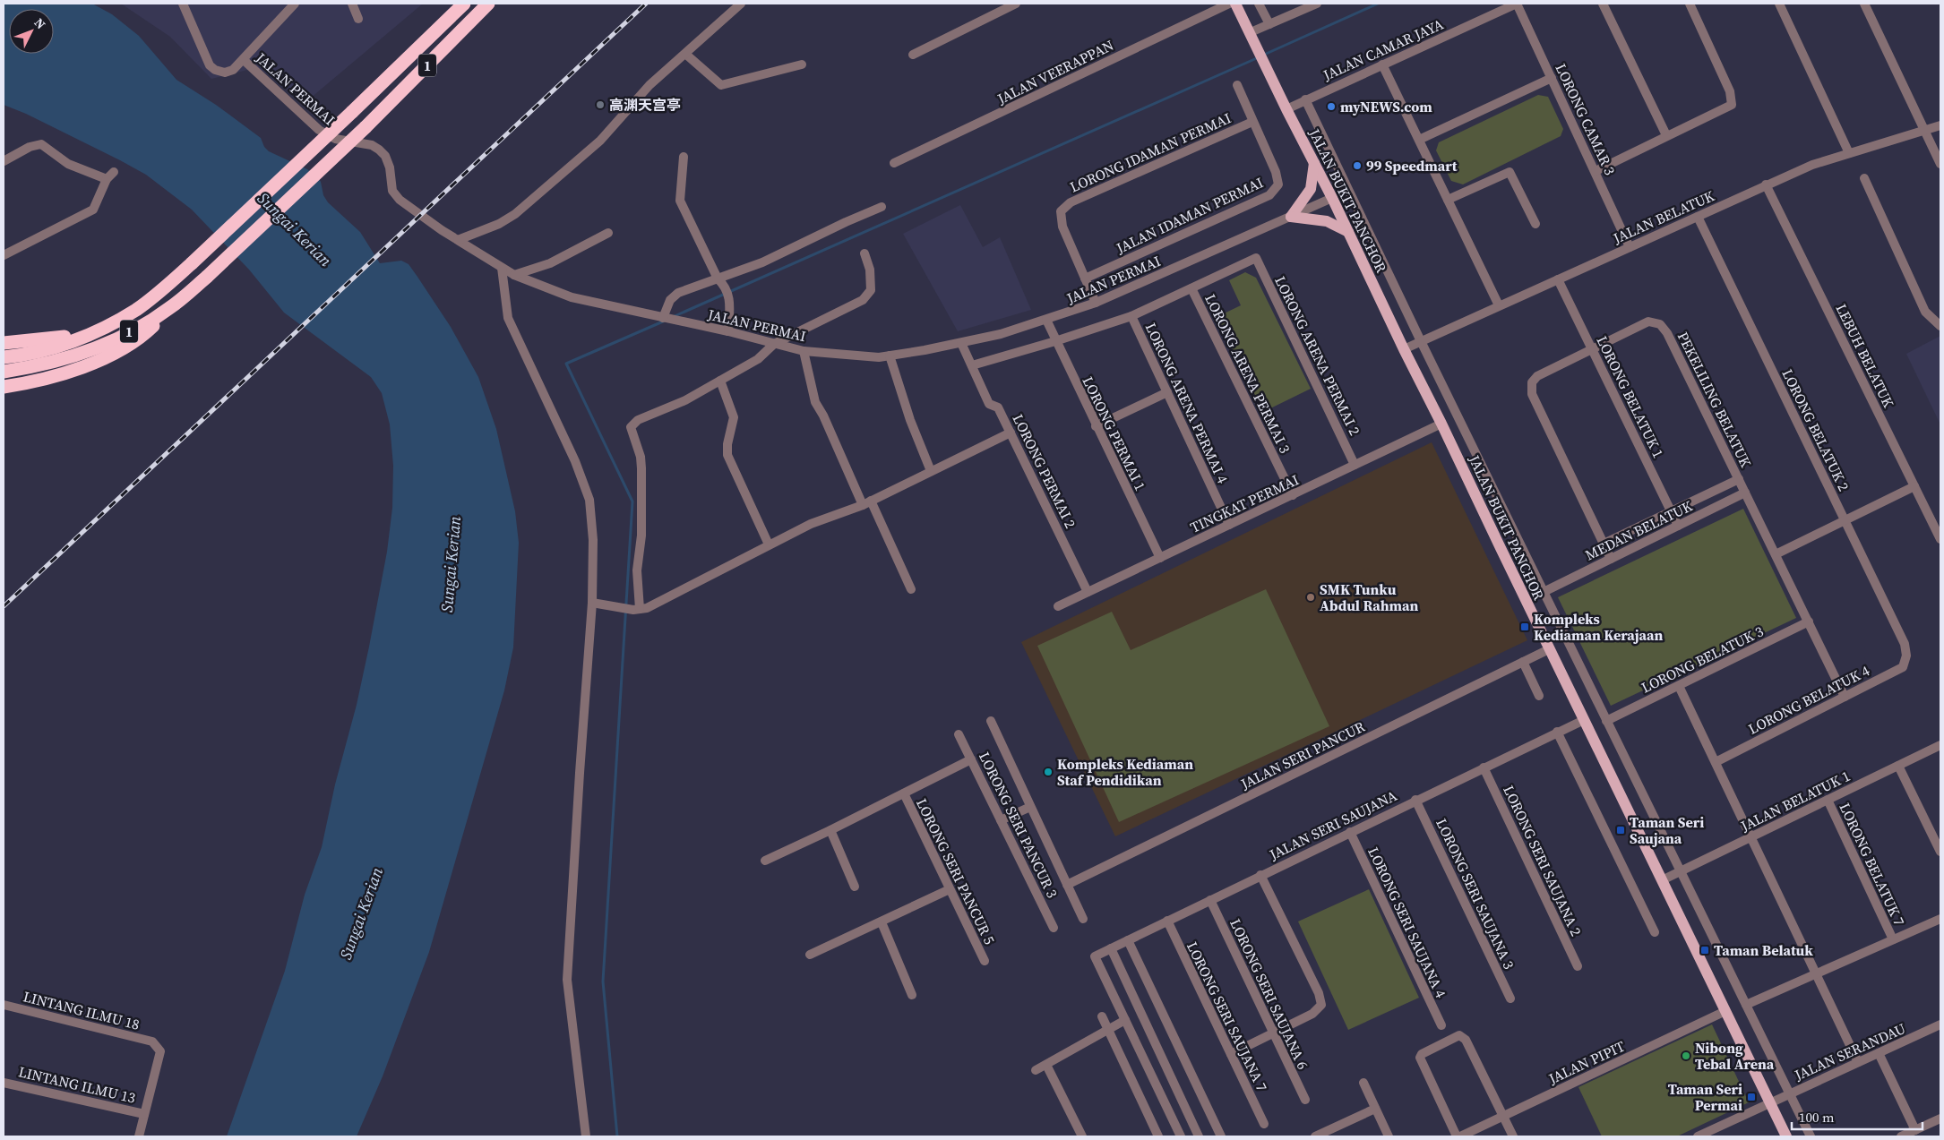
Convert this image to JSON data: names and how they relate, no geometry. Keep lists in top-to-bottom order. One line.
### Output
{"streets":{"highway":["1"],"main road":["JALAN BUKIT PANCHOR"],"street":["JALAN CAMAR JAYA","JALAN VEERAPPAN","JALAN PERMAI","LORONG CAMAR 3","LORONG IDAMAN PERMAI","JALAN IDAMAN PERMAI","JALAN BELATUK","LORONG ARENA PERMAI 2","LEBUH BELATUK","LORONG ARENA PERMAI 3","LORONG BELATUK 1","PEKELILING BELATUK","LORONG ARENA PERMAI 4","LORONG BELATUK 2","LORONG PERMAI 1","LORONG PERMAI 2","TINGKAT PERMAI","MEDAN BELATUK","LORONG BELATUK 3","LORONG BELATUK 4","JALAN SERI PANCUR","JALAN BELATUK 1","LORONG SERI PANCUR 3","JALAN SERI SAUJANA","LORONG SERI SAUJANA 2","LORONG BELATUK 7","LORONG SERI PANCUR 5","LORONG SERI SAUJANA 3","LORONG SERI SAUJANA 4","LORONG SERI SAUJANA 6","LINTANG ILMU 18","LORONG SERI SAUJANA 7","JALAN SERANDAU","JALAN PIPIT","LINTANG ILMU 13"]},"crossings":[["JALAN CAMAR JAYA","LORONG CAMAR 3"],["JALAN CAMAR JAYA","JALAN BUKIT PANCHOR"],["JALAN PERMAI","JALAN BUKIT PANCHOR"],["JALAN PERMAI","LORONG PERMAI 1"],["JALAN PERMAI","LORONG PERMAI 2"],["LORONG CAMAR 3","JALAN BELATUK"],["LORONG IDAMAN PERMAI","JALAN IDAMAN PERMAI"],["JALAN BUKIT PANCHOR","JALAN BELATUK"],["JALAN BUKIT PANCHOR","TINGKAT PERMAI"],["JALAN BUKIT PANCHOR","MEDAN BELATUK"],["JALAN BUKIT PANCHOR","LORONG BELATUK 3"],["JALAN BUKIT PANCHOR","JALAN SERI PANCUR"],["JALAN BUKIT PANCHOR","JALAN BELATUK 1"],["JALAN BUKIT PANCHOR","JALAN SERI SAUJANA"],["JALAN BUKIT PANCHOR","JALAN SERANDAU"],["JALAN BUKIT PANCHOR","JALAN PIPIT"],["JALAN BELATUK","LEBUH BELATUK"],["JALAN BELATUK","LORONG BELATUK 1"],["JALAN BELATUK","LORONG BELATUK 2"],["LORONG ARENA PERMAI 2","LORONG ARENA PERMAI 3"],["LORONG ARENA PERMAI 2","TINGKAT PERMAI"],["LORONG ARENA PERMAI 3","TINGKAT PERMAI"],["LORONG BELATUK 1","PEKELILING BELATUK"],["LORONG BELATUK 1","MEDAN BELATUK"],["PEKELILING BELATUK","MEDAN BELATUK"],["PEKELILING BELATUK","LORONG BELATUK 3"],["PEKELILING BELATUK","LORONG BELATUK 4"],["LORONG ARENA PERMAI 4","TINGKAT PERMAI"],["LORONG BELATUK 2","LORONG BELATUK 4"],["LORONG PERMAI 1","TINGKAT PERMAI"],["LORONG PERMAI 2","TINGKAT PERMAI"],["JALAN BELATUK 1","LORONG BELATUK 7"],["JALAN SERI SAUJANA","LORONG SERI SAUJANA 2"],["JALAN SERI SAUJANA","LORONG SERI SAUJANA 3"],["JALAN SERI SAUJANA","LORONG SERI SAUJANA 4"],["JALAN SERI SAUJANA","LORONG SERI SAUJANA 6"],["JALAN SERI SAUJANA","LORONG SERI SAUJANA 7"],["LINTANG ILMU 18","LINTANG ILMU 13"]],"water":["Sungai Kerian"],"places":{"other":["高渊天宫亭","myNEWS.com","99 Speedmart","SMK Tunku Abdul Rahman","Kompleks Kediaman Staf Pendidikan","Nibong Tebal Arena"],"transit":["Kompleks Kediaman Kerajaan","Taman Seri Saujana","Taman Belatuk","Taman Seri Permai"]},"scale_bar":"100 m","north":"top right"}
